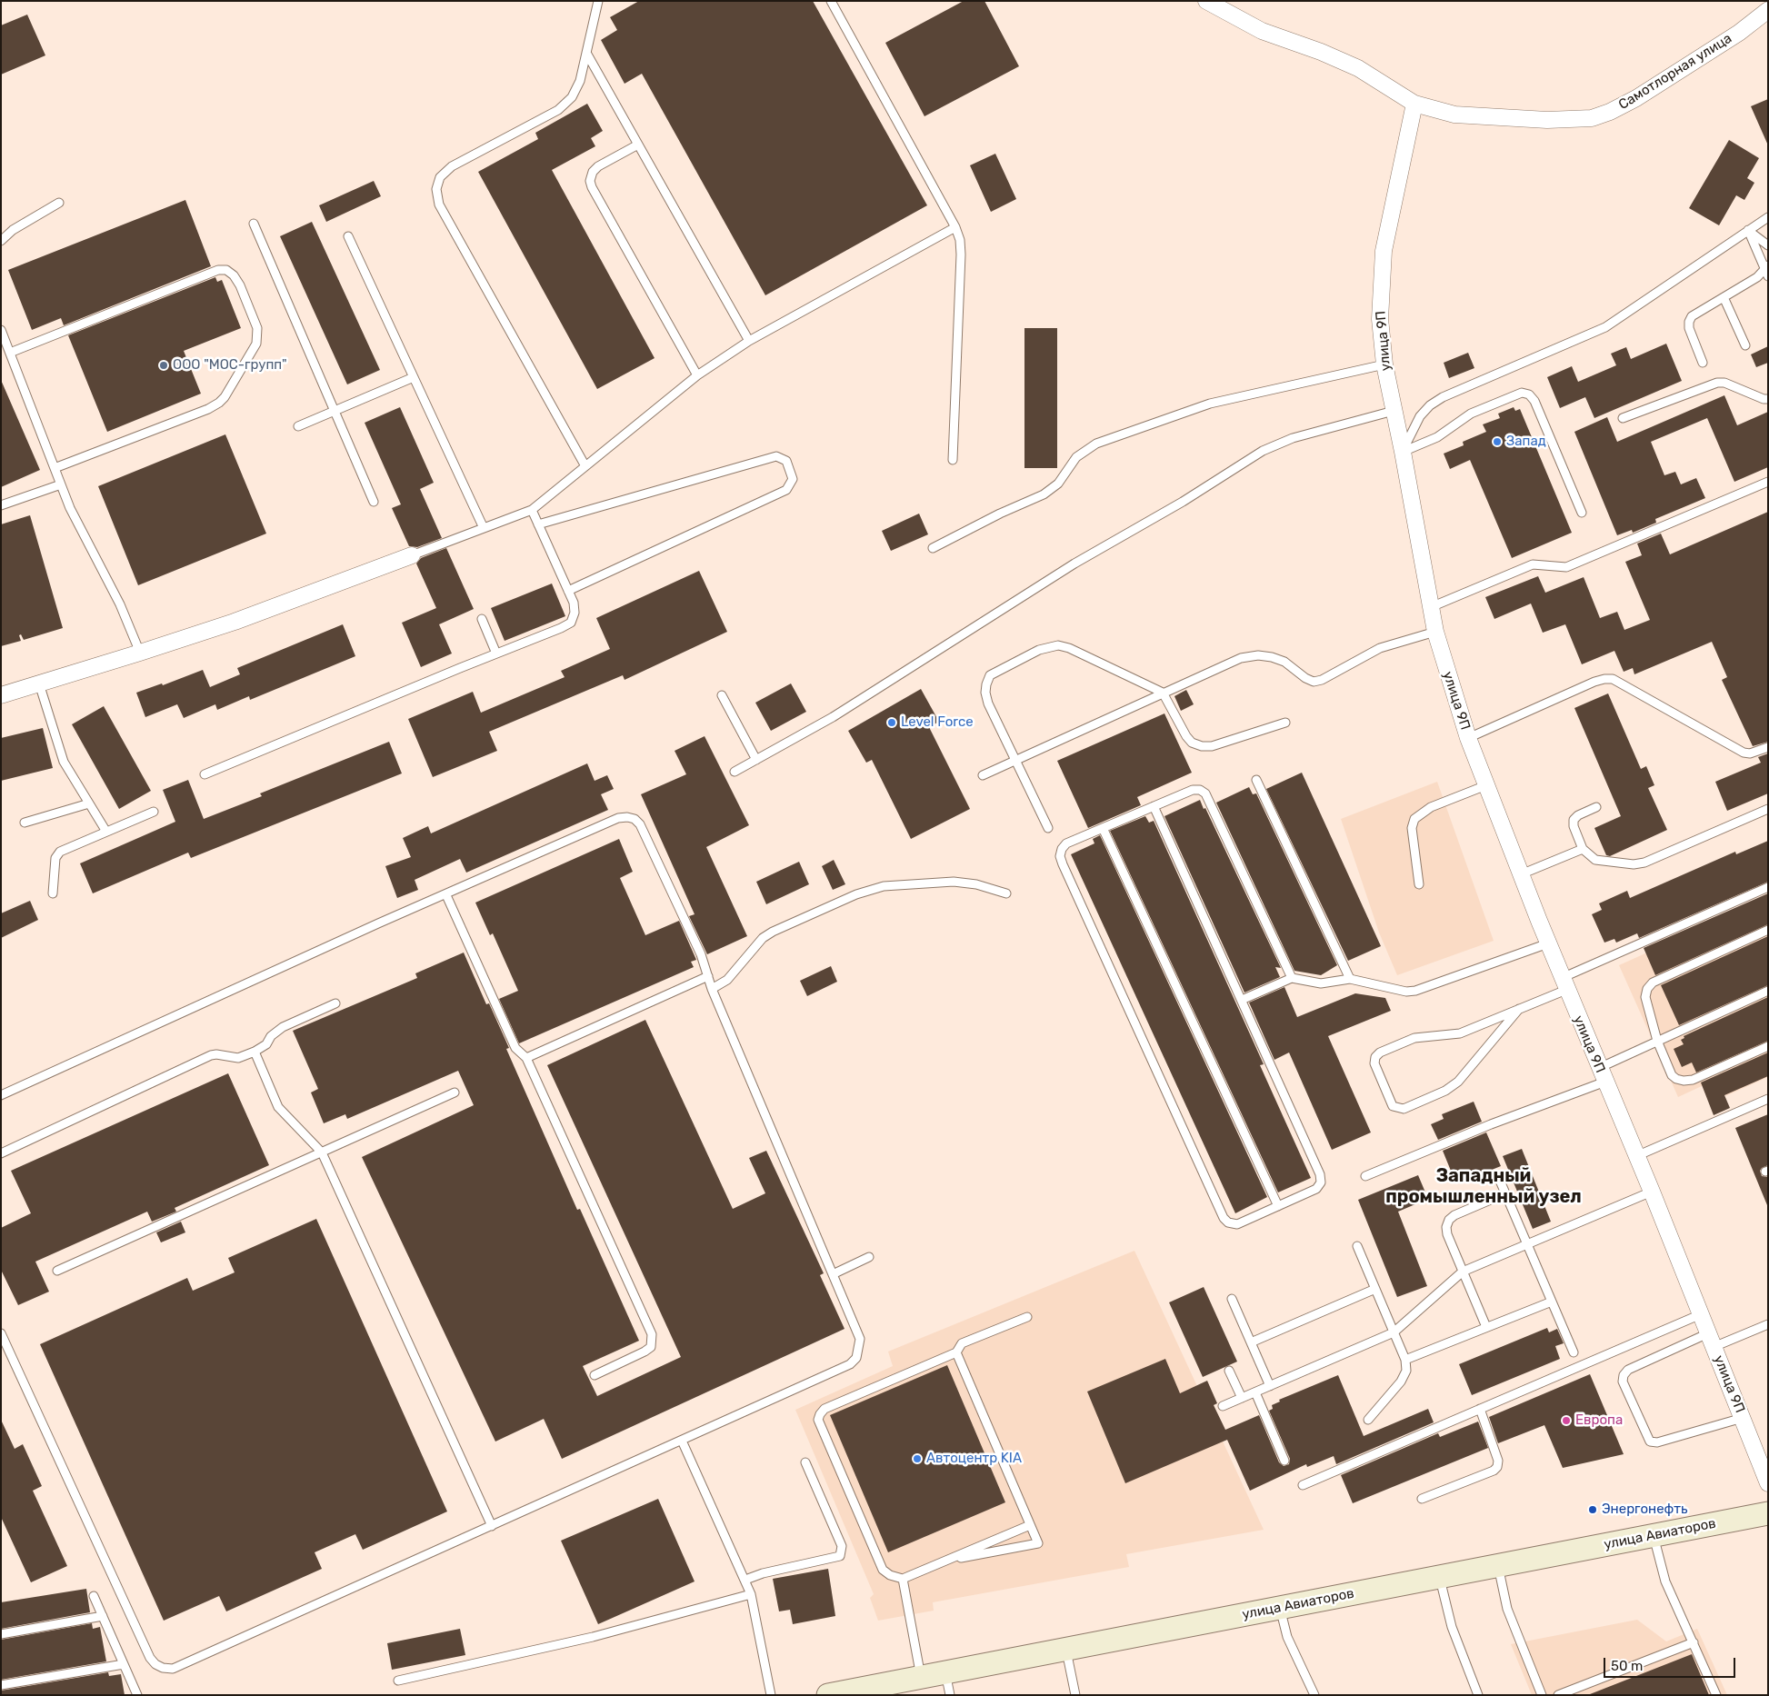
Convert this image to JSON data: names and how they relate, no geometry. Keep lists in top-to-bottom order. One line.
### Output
{"streets":{"main road":["улица Авиаторов"],"street":["Самотлорная улица","улица 9П"]},"crossings":[["Самотлорная улица","улица 9П"]],"districts":["Западный промышленный узел"],"places":["ООО \"МОС-групп\"","Запад","Level Force","Европа","Автоцентр KIA","Энергонефть"],"scale_bar":"50 m"}
